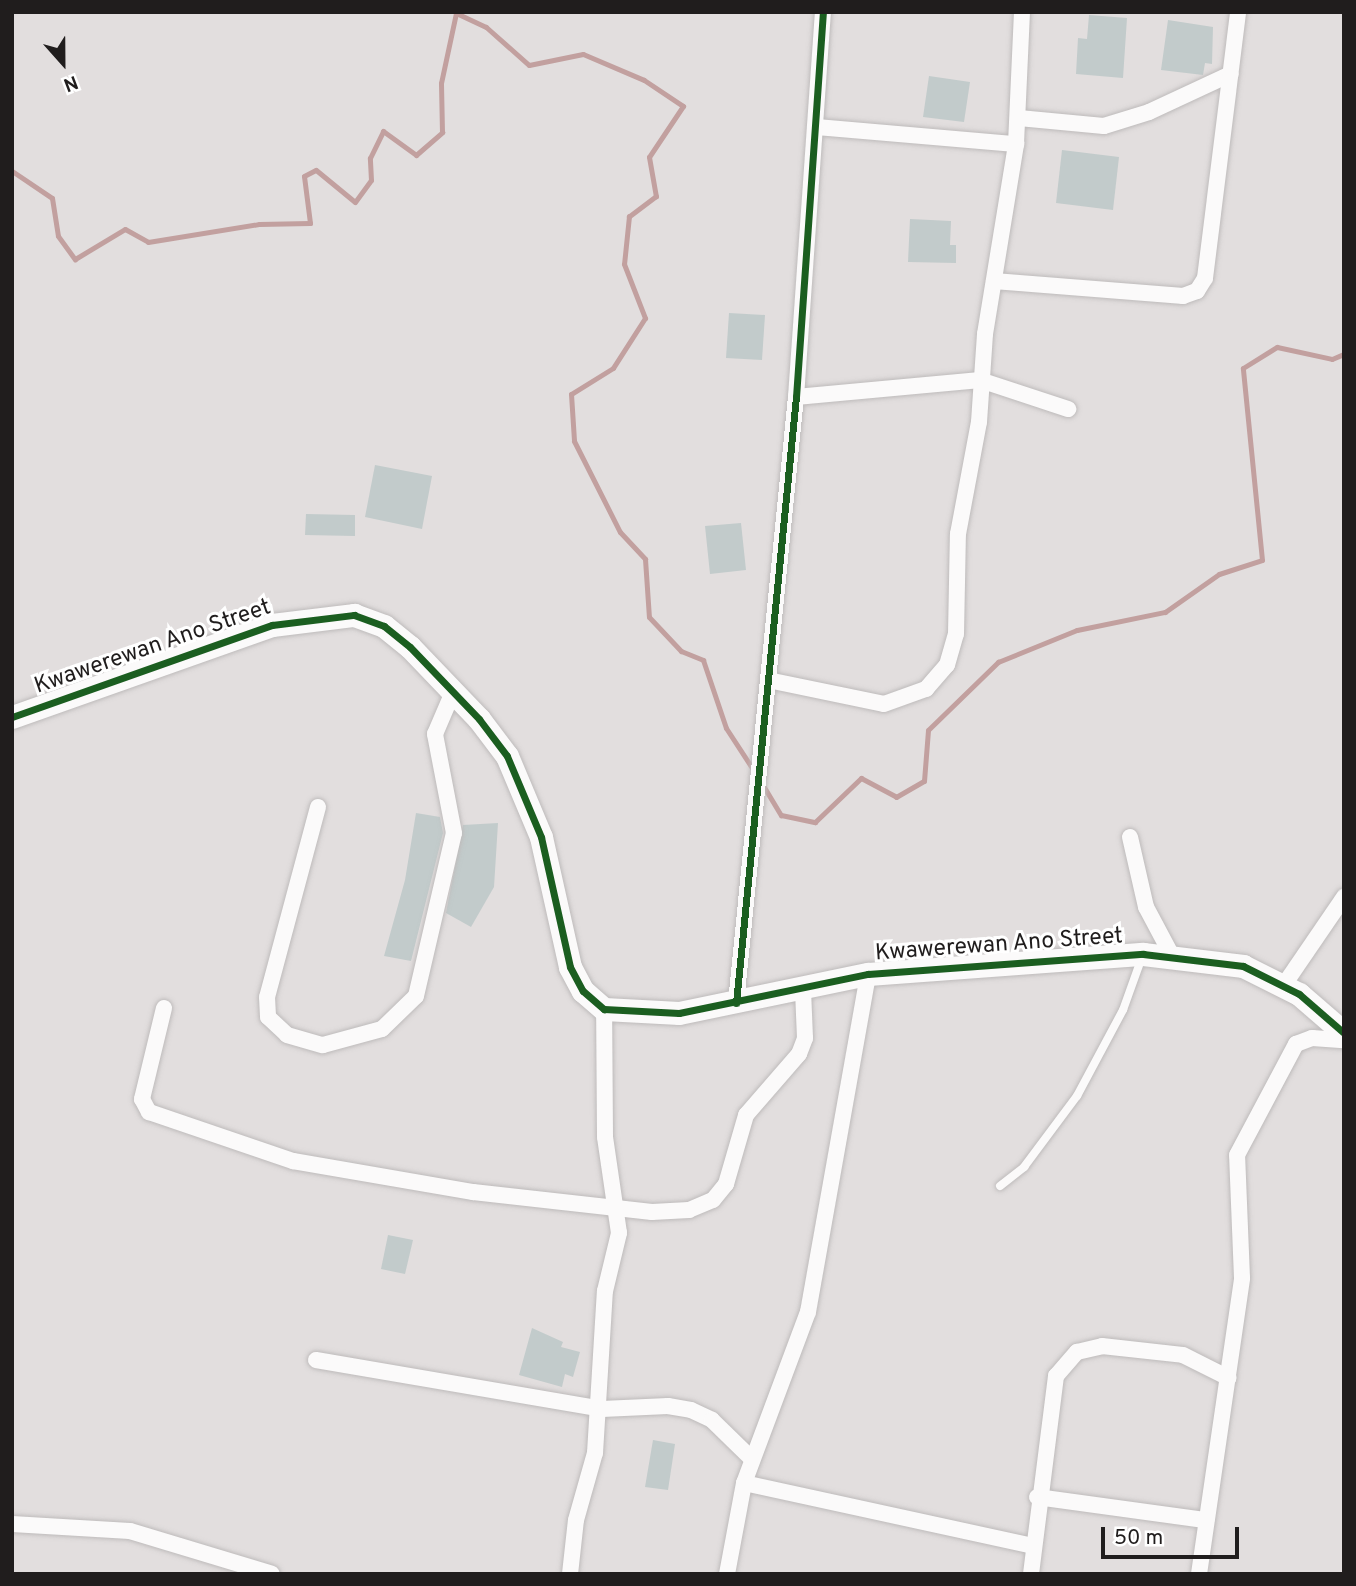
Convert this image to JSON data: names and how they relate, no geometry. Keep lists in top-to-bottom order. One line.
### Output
{"streets":{"street":["Kwawerewan Ano Street"]},"scale_bar":"50 m","north":"bottom"}
